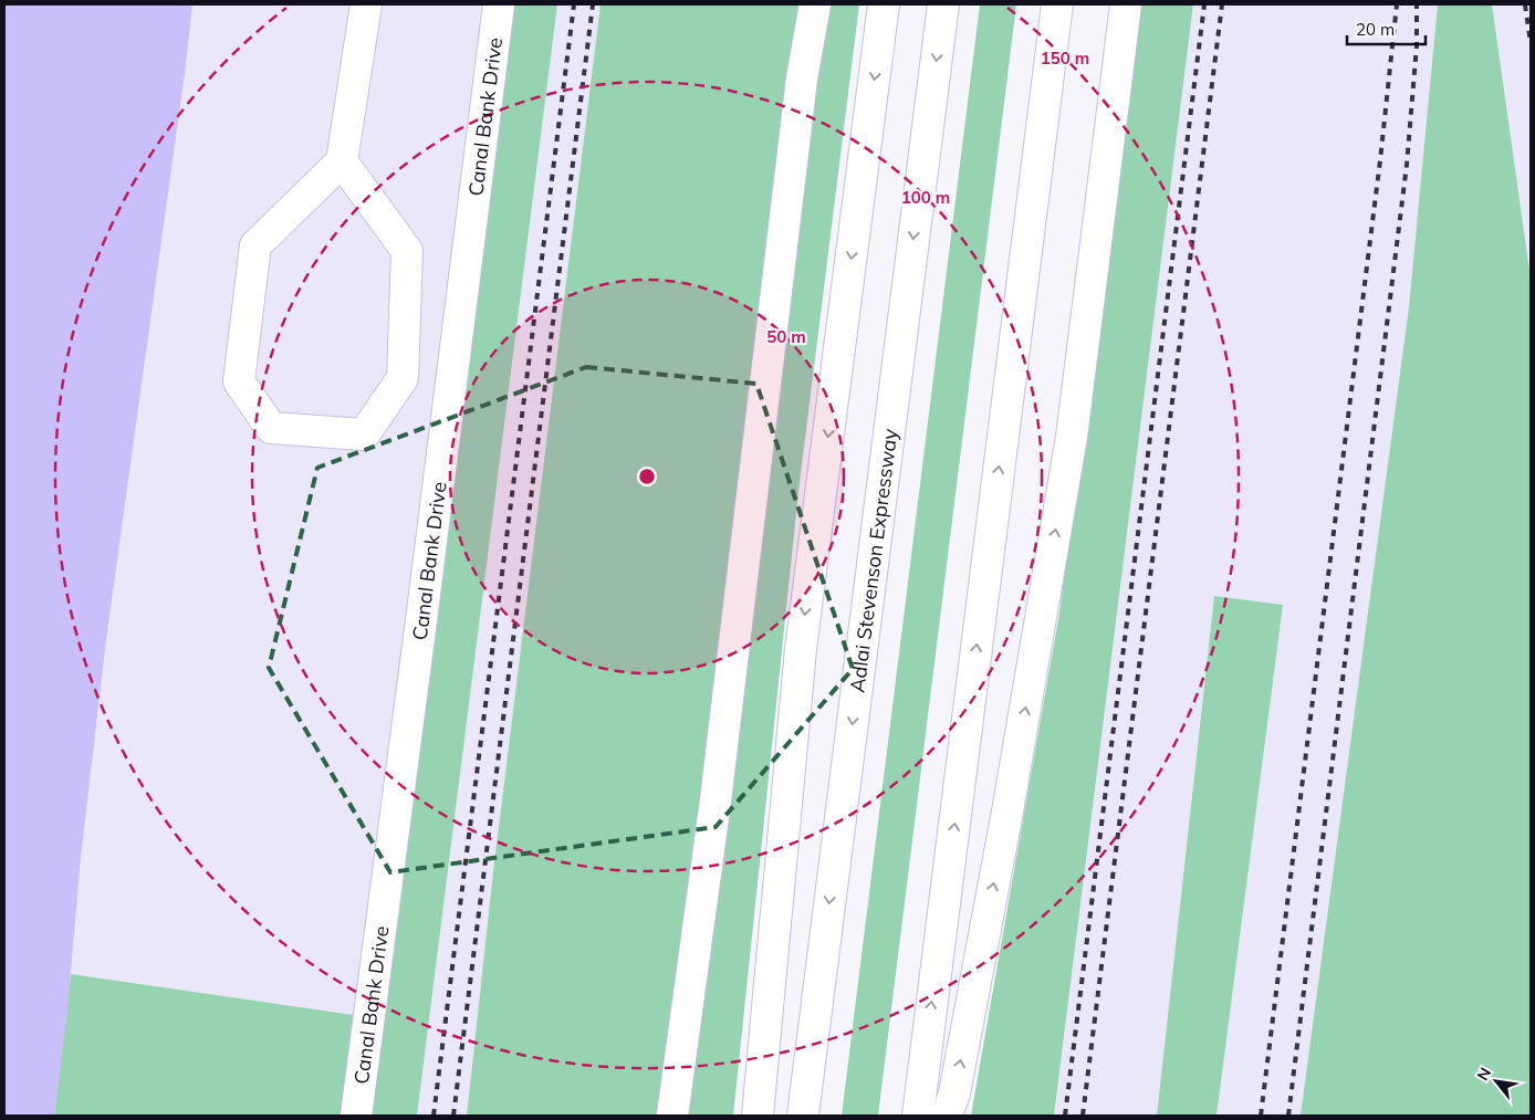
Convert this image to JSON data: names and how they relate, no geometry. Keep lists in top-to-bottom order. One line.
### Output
{"streets":{"main road":["Canal Bank Drive","Adlai Stevenson Expressway"]},"scale_bar":"20 m","north":"top left","rings":["150 m","100 m","50 m"]}
